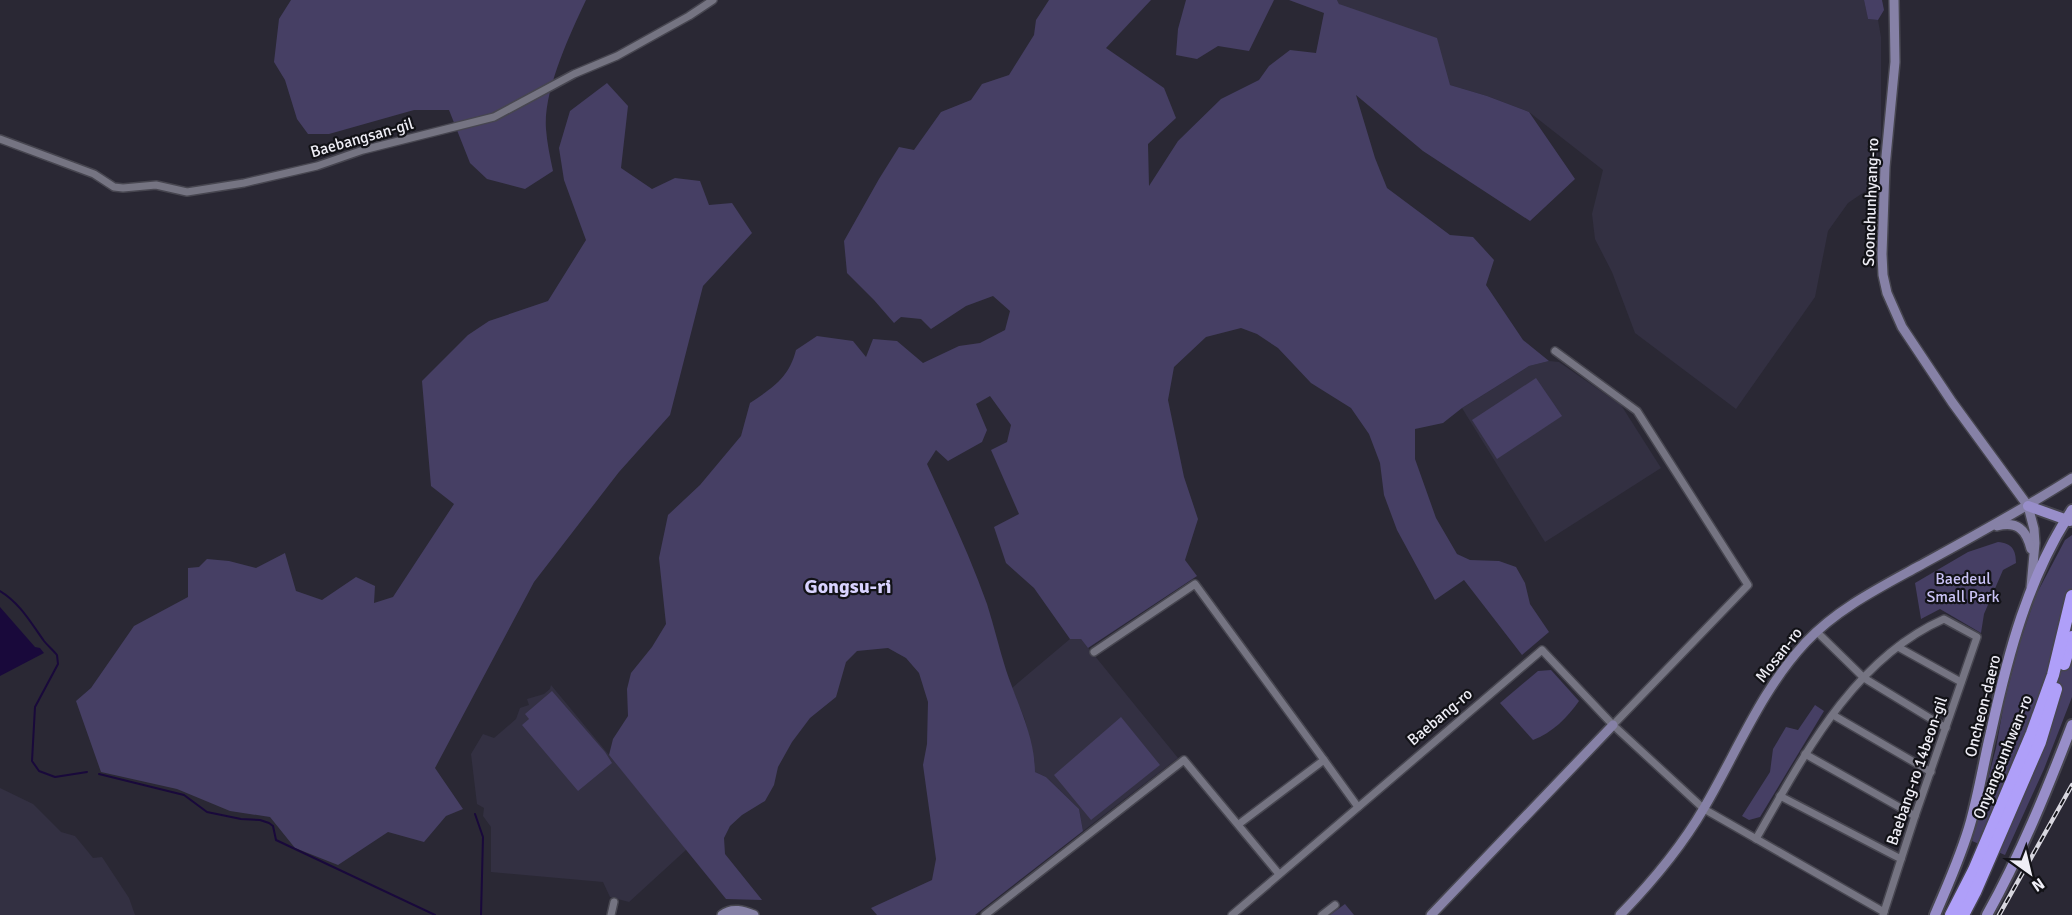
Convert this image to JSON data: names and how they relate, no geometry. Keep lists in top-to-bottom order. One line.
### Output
{"streets":{"highway":["Onyangsunhwan-ro"],"main road":["Oncheon-daero"],"street":["Baebangsan-gil","Soonchunhyang-ro","Mosan-ro","Baebang-ro","Baebang-ro 14beon-gil"]},"crossings":[["Soonchunhyang-ro","Mosan-ro"]],"districts":["Gongsu-ri"],"parks":["Baedeul Small Park"],"north":"bottom right"}
